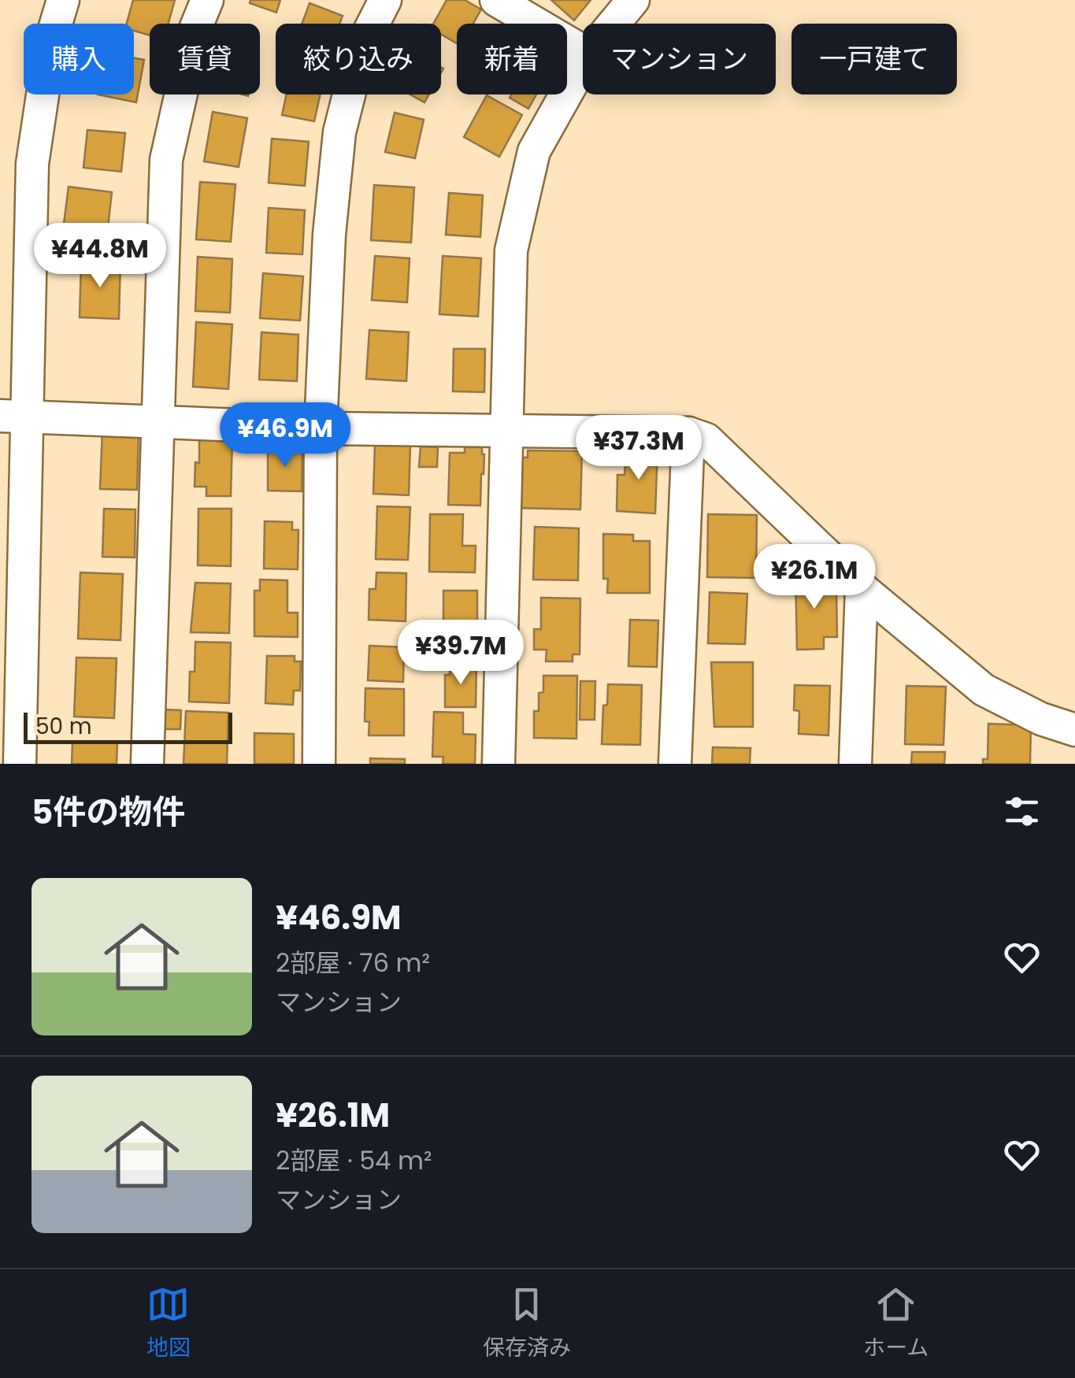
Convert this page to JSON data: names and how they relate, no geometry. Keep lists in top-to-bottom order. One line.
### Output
{"scale_bar":"50 m","page":{"chip":["購入","賃貸","絞り込み","新着","マンション","一戸建て"],"price":["¥44.8M","¥46.9M","¥37.3M","¥26.1M","¥39.7M"],"scale":"50 m","heading":"5件の物件","list":[{"name":"¥46.9M","note":"2部屋 · 76 m² · マンション"},{"name":"¥26.1M","note":"2部屋 · 54 m² · マンション"}],"tabs":["地図","保存済み","ホーム"]}}
